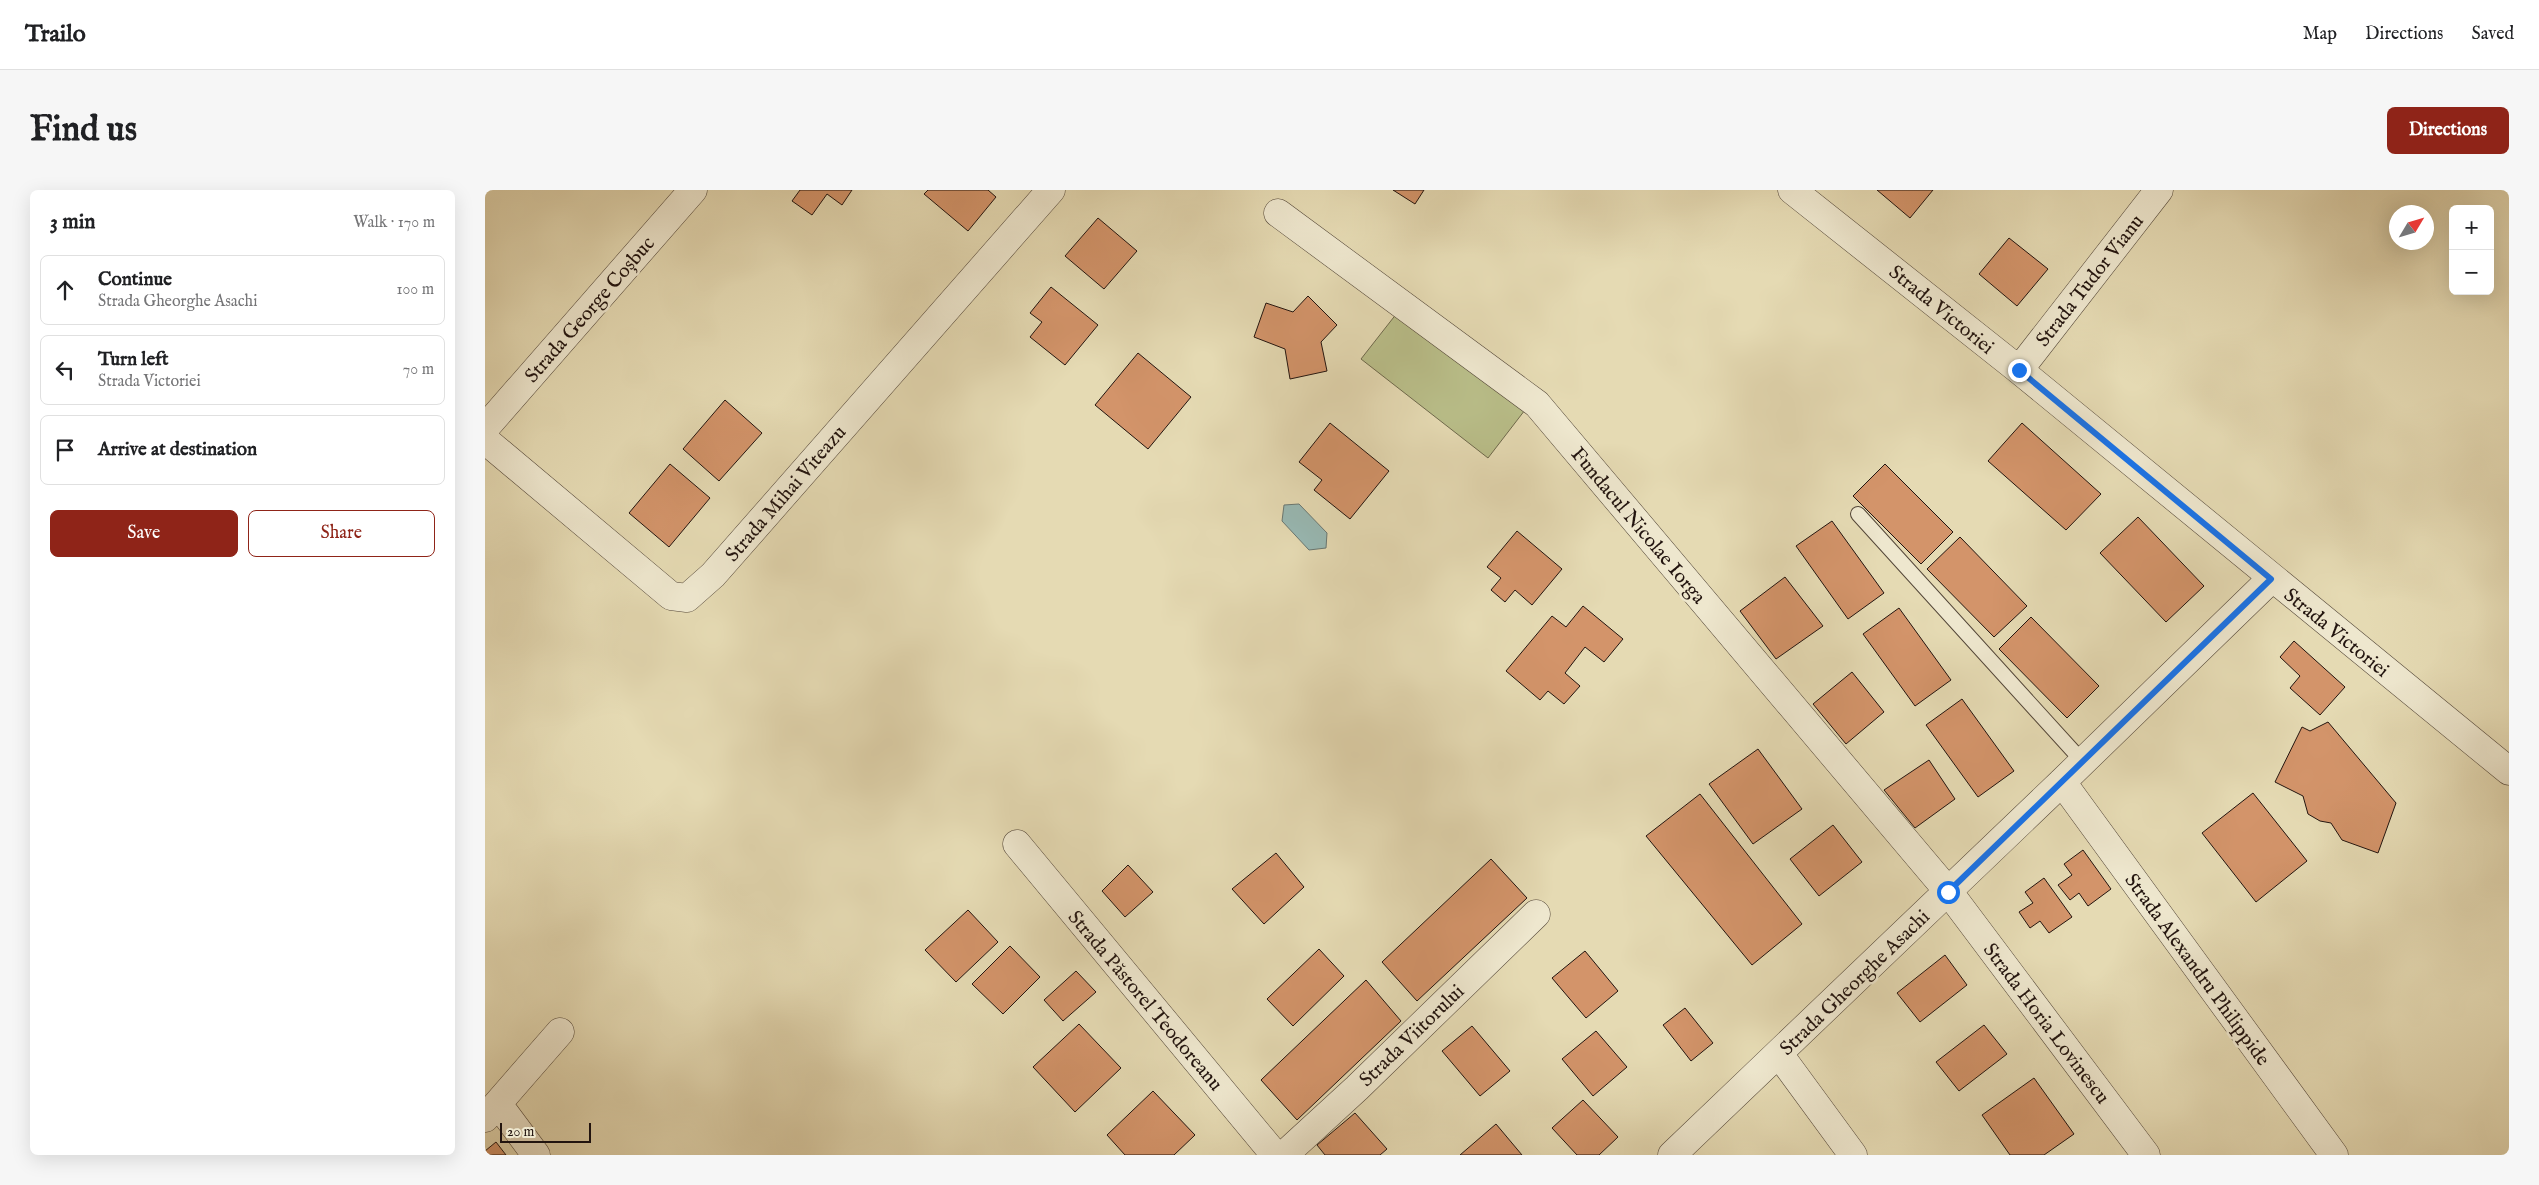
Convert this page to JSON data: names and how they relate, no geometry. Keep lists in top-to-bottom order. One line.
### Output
{"streets":{"street":["Strada Tudor Vianu","Strada George Coșbuc","Strada Victoriei","Strada Mihai Viteazu","Fundacul Nicolae Iorga","Strada Alexandru Philippide","Strada Gheorghe Asachi","Strada Păstorel Teodoreanu","Strada Horia Lovinescu","Strada Viitorului"]},"crossings":[["Strada Tudor Vianu","Strada Victoriei"],["Strada Victoriei","Strada Gheorghe Asachi"],["Fundacul Nicolae Iorga","Strada Gheorghe Asachi"],["Fundacul Nicolae Iorga","Strada Horia Lovinescu"],["Strada Alexandru Philippide","Strada Gheorghe Asachi"],["Strada Gheorghe Asachi","Strada Horia Lovinescu"]],"scale_bar":"20 m","north":"top right","page":{"header":"Trailo","nav":["Map","Directions","Saved"],"buttons":["Directions",["Save","Share"]],"title":"Find us","heading":["3 min","Walk · 170 m"],"map_buttons":["+","−"],"list":[["Continue","Strada Gheorghe Asachi","100 m"],["Turn left","Strada Victoriei","70 m"],"Arrive at destination"],"scale":"20 m"}}
